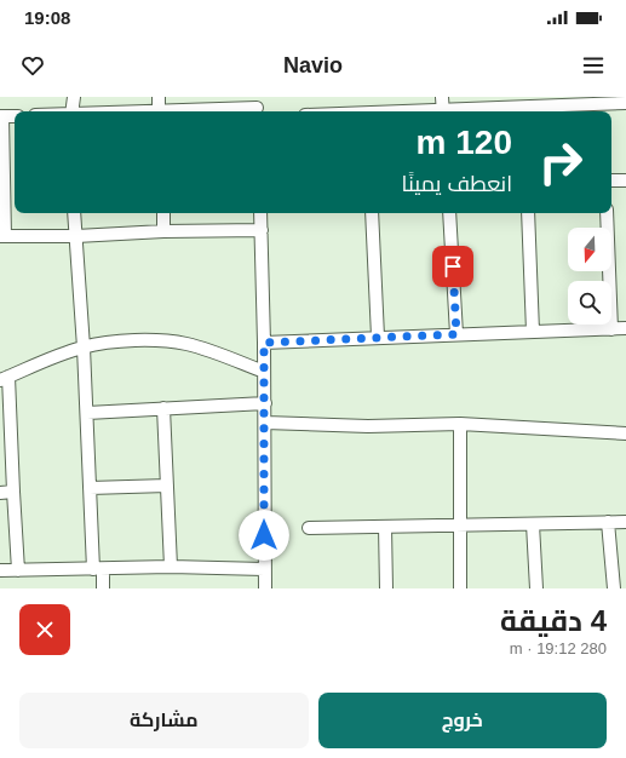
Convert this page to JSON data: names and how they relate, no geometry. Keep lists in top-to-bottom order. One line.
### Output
{"north":"bottom","page":{"status":"19:08","header":"Navio","turn":["120 m","انعطف يمينًا"],"heading":["4 دقيقة","280 m · 19:12"],"buttons":["خروج","مشاركة"]}}
